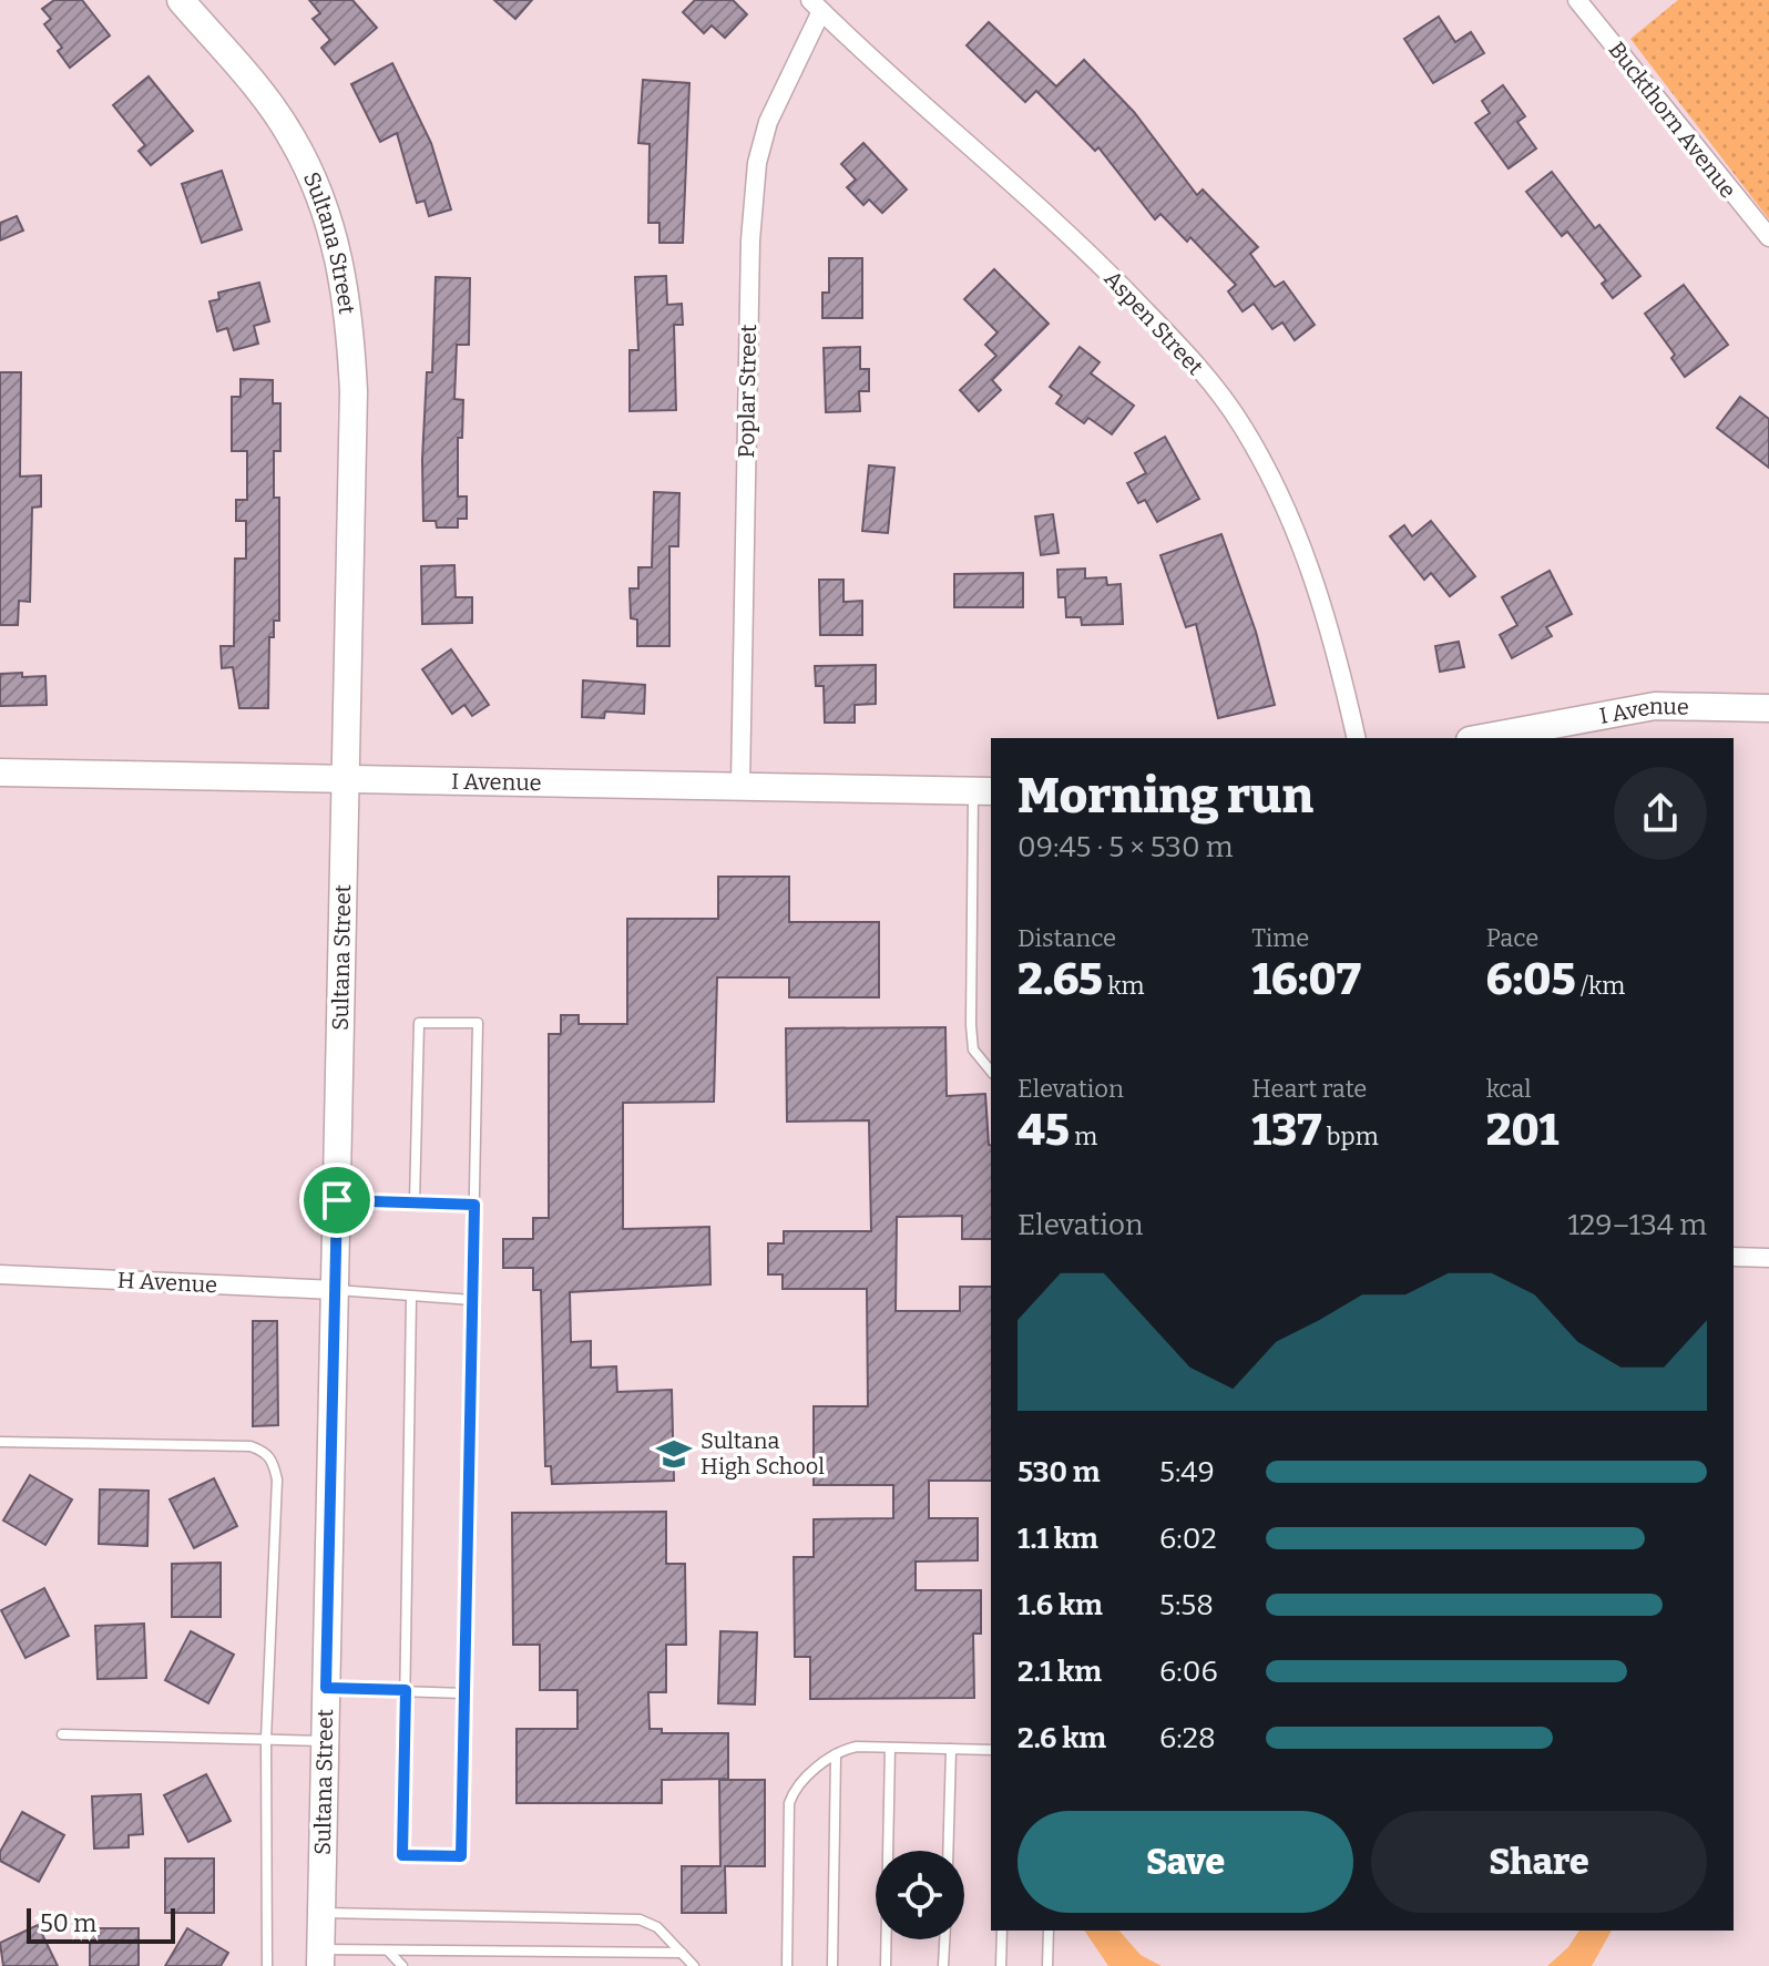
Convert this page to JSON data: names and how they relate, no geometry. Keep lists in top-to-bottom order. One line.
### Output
{"streets":{"street":["Buckthorn Avenue","Sultana Street","Aspen Street","Poplar Street","I Avenue","H Avenue"]},"crossings":[["Sultana Street","I Avenue"],["Sultana Street","H Avenue"],["Aspen Street","Poplar Street"],["Poplar Street","I Avenue"]],"places":{"school or university":["Sultana High School"]},"scale_bar":"50 m","page":{"heading":["Morning run","09:45 · 5 × 530 m"],"stats":[["Distance","2.65 km"],["Time","16:07"],["Pace","6:05 /km"],["Elevation","45 m"],["Heart rate","137 bpm"],["kcal","201"]],"chart":["Elevation","129–134 m"],"list":[{"name":"530 m","note":"5:49"},{"name":"1.1 km","note":"6:02"},{"name":"1.6 km","note":"5:58"},{"name":"2.1 km","note":"6:06"},{"name":"2.6 km","note":"6:28"}],"buttons":["Save","Share"],"scale":"50 m"}}
